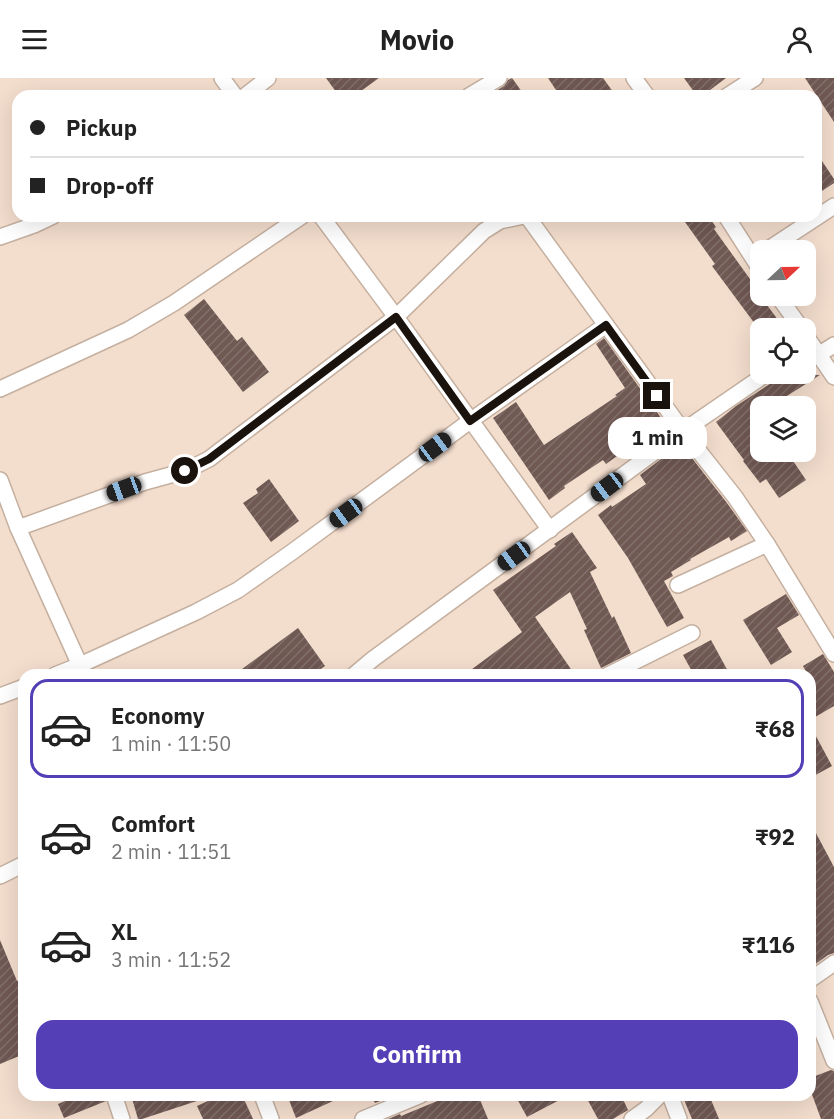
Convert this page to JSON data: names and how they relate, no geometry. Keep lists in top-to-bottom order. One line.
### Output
{"north":"right","page":{"header":"Movio","banner":["Pickup","Drop-off"],"bubble":"1 min","list":[{"name":"Economy","note":"1 min · 11:50","value":"₹68"},{"name":"Comfort","note":"2 min · 11:51","value":"₹92"},{"name":"XL","note":"3 min · 11:52","value":"₹116"}],"buttons":"Confirm"}}
